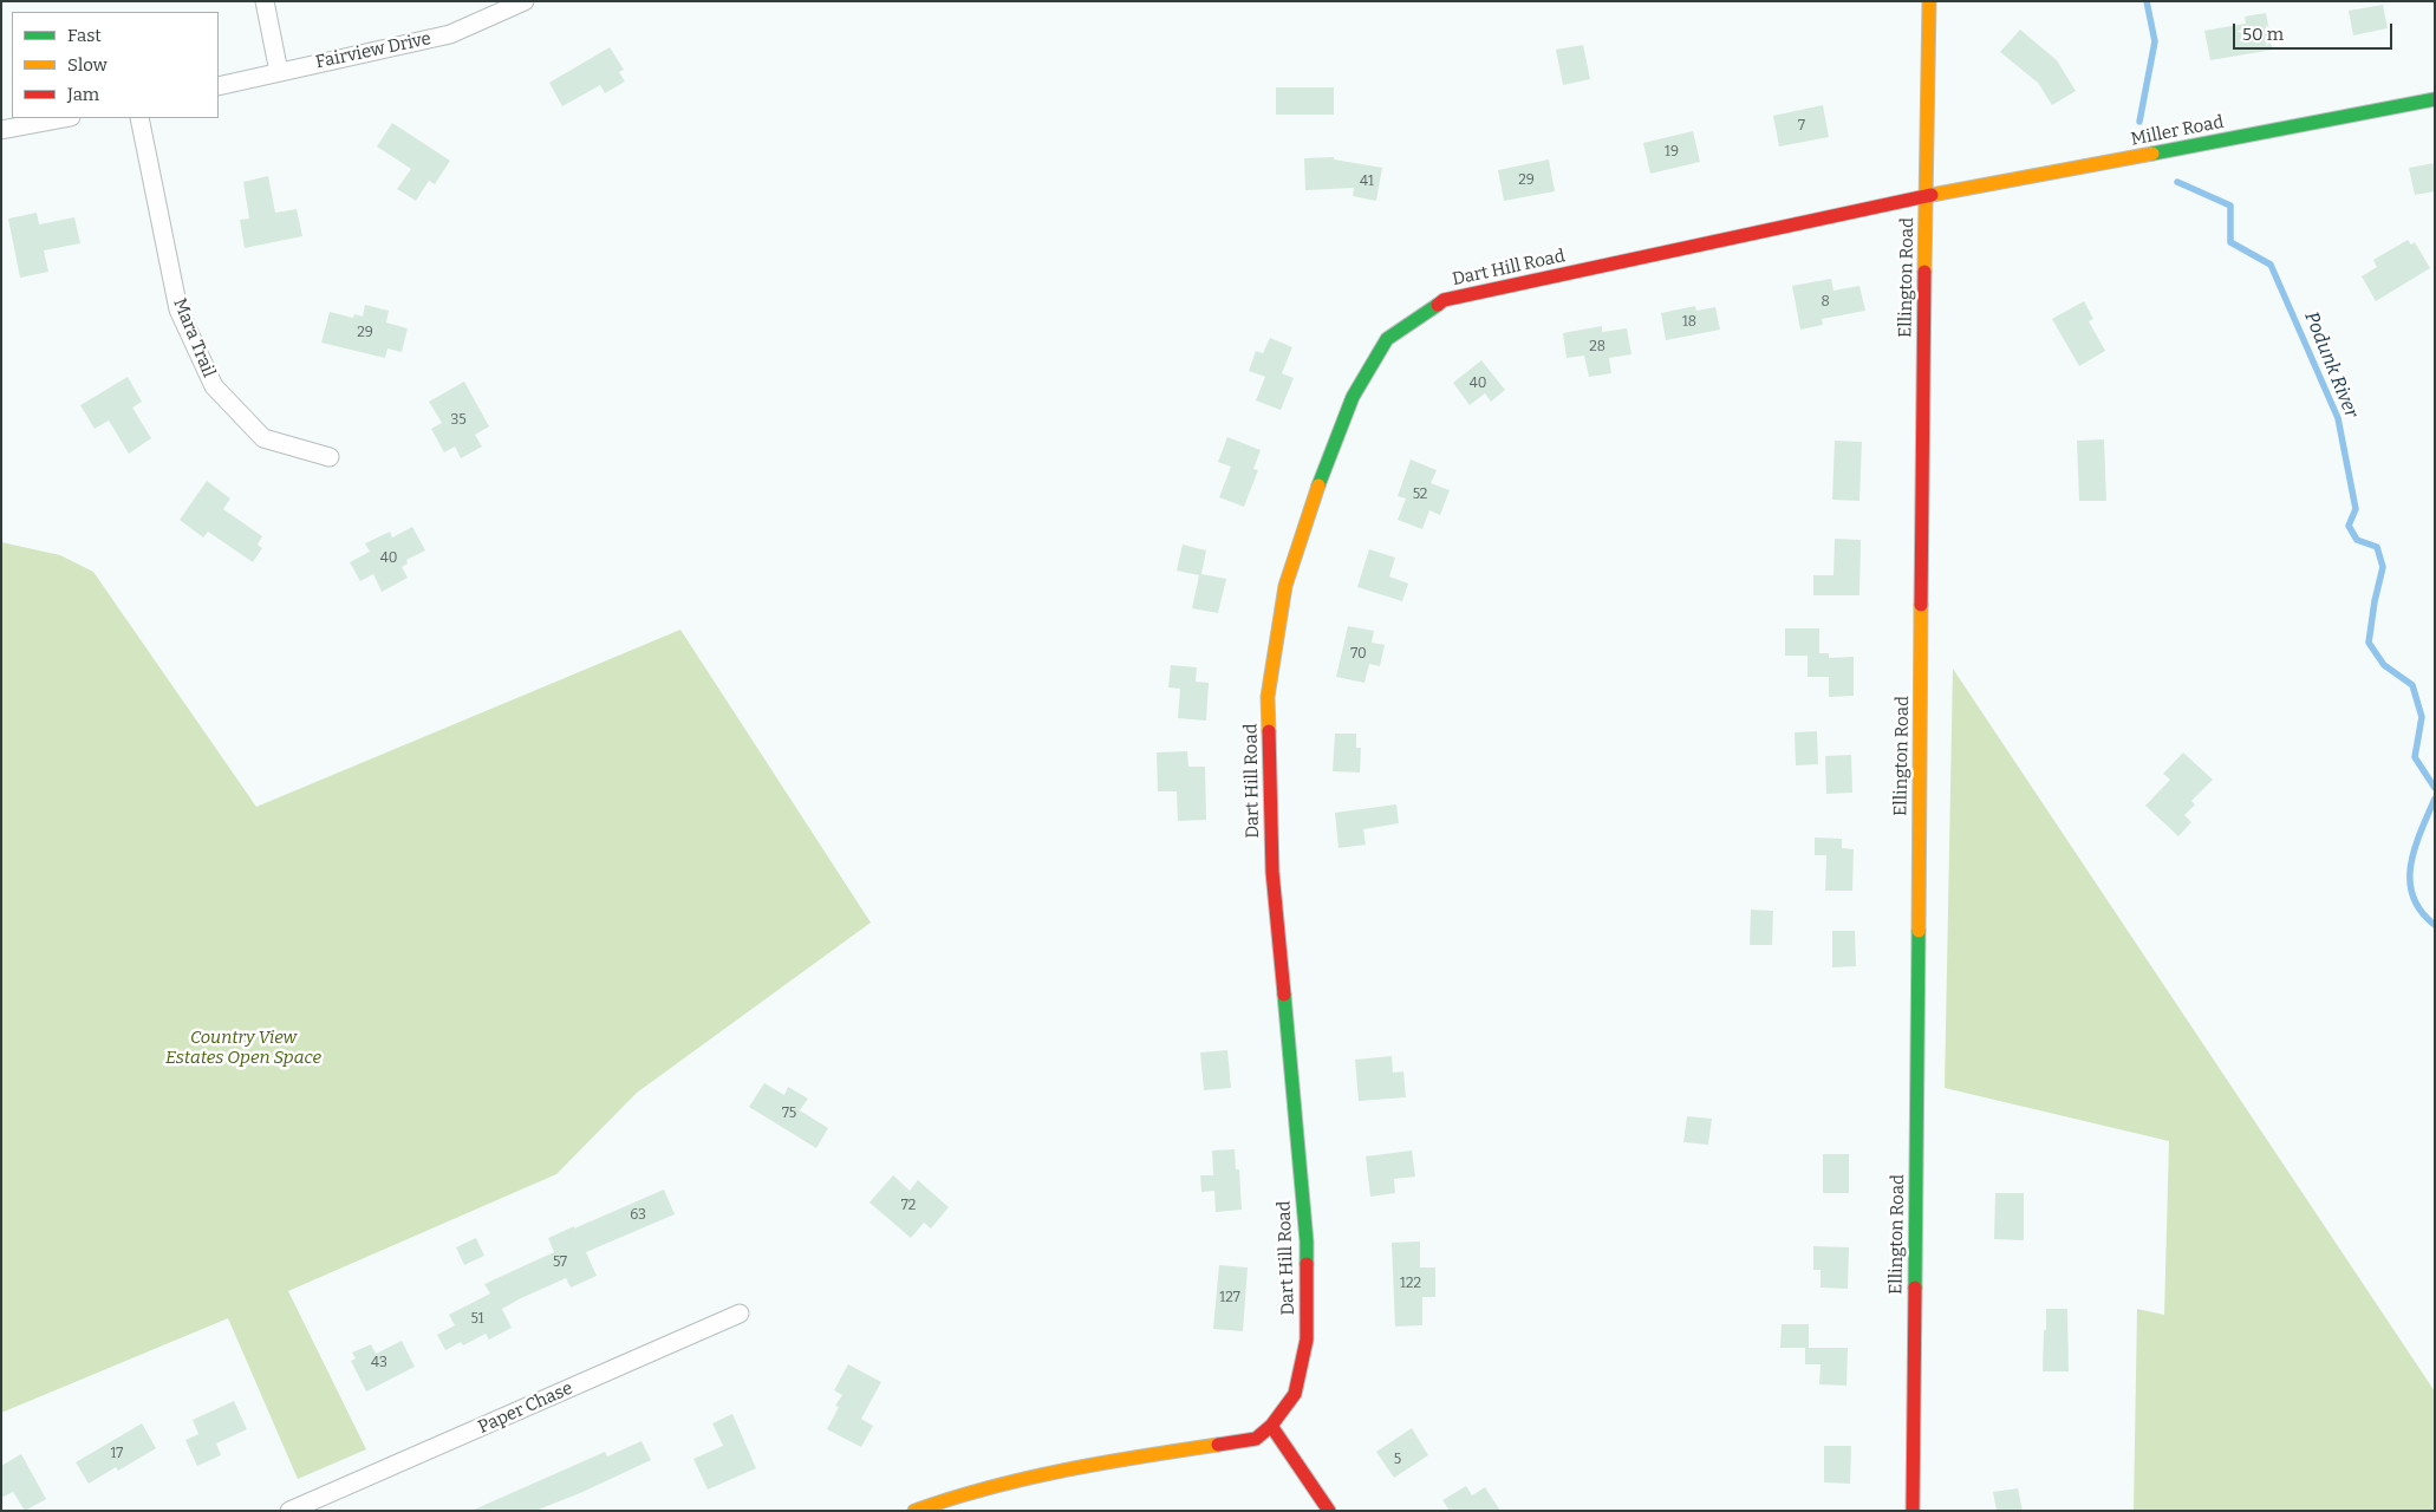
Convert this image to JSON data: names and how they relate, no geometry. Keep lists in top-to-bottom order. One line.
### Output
{"streets":{"street":["Fairview Drive","Miller Road","Dart Hill Road","Ellington Road","Mara Trail","Paper Chase"]},"crossings":[["Miller Road","Dart Hill Road"],["Miller Road","Ellington Road"],["Dart Hill Road","Ellington Road"]],"water":["Podunk River"],"parks":["Country View Estates Open Space"],"house_numbers":["7","19","29","41","8","18","29","28","40","35","52","40","70","75","72","63","57","122","127","51","43","17","5"],"legend":["Fast","Slow","Jam"],"scale_bar":"50 m"}
